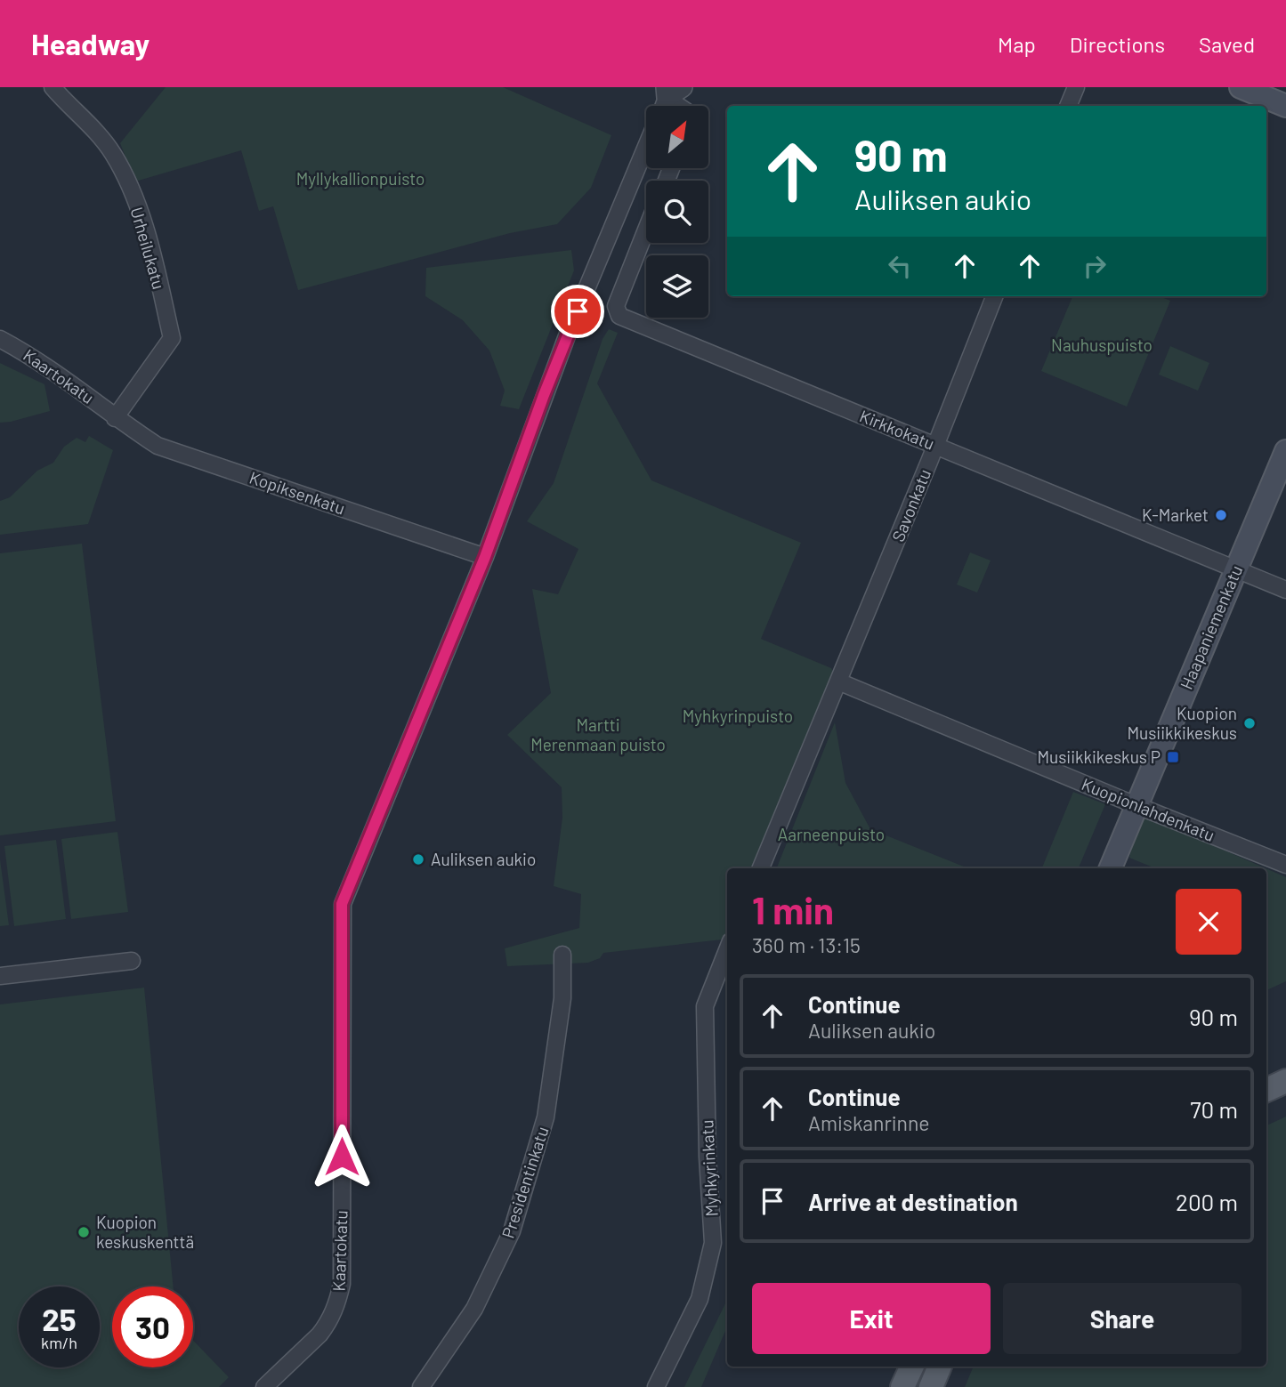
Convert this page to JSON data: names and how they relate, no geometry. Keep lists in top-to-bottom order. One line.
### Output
{"streets":{"main road":["Haapaniemenkatu"],"street":["Urheilukatu","Kaartokatu","Kirkkokatu","Kopiksenkatu","Savonkatu","Kuopionlahdenkatu","Myhkyrinkatu","Presidentinkatu"]},"crossings":[["Urheilukatu","Kaartokatu"],["Urheilukatu","Kopiksenkatu"],["Kaartokatu","Kopiksenkatu"],["Kirkkokatu","Savonkatu"],["Kirkkokatu","Haapaniemenkatu"],["Savonkatu","Kuopionlahdenkatu"],["Haapaniemenkatu","Kuopionlahdenkatu"]],"parks":["Myllykallionpuisto","Nauhuspuisto","Myhkyrinpuisto","Martti Merenmaan puisto","Aarneenpuisto"],"places":{"other":["K-Market","Kuopion Musiikkikeskus","Auliksen aukio","Kuopion keskuskenttä"],"transit":["Musiikkikeskus P"]},"north":"top right","page":{"header":"Headway","nav":["Map","Directions","Saved"],"turn":["90 m","Auliksen aukio"],"heading":["1 min","360 m · 13:15"],"list":[{"name":"Continue","note":"Auliksen aukio","value":"90 m"},{"name":"Continue","note":"Amiskanrinne","value":"70 m"},{"name":"Arrive at destination","value":"200 m"}],"buttons":["Exit","Share"],"speed":"25 km/h","limit":"30"}}
